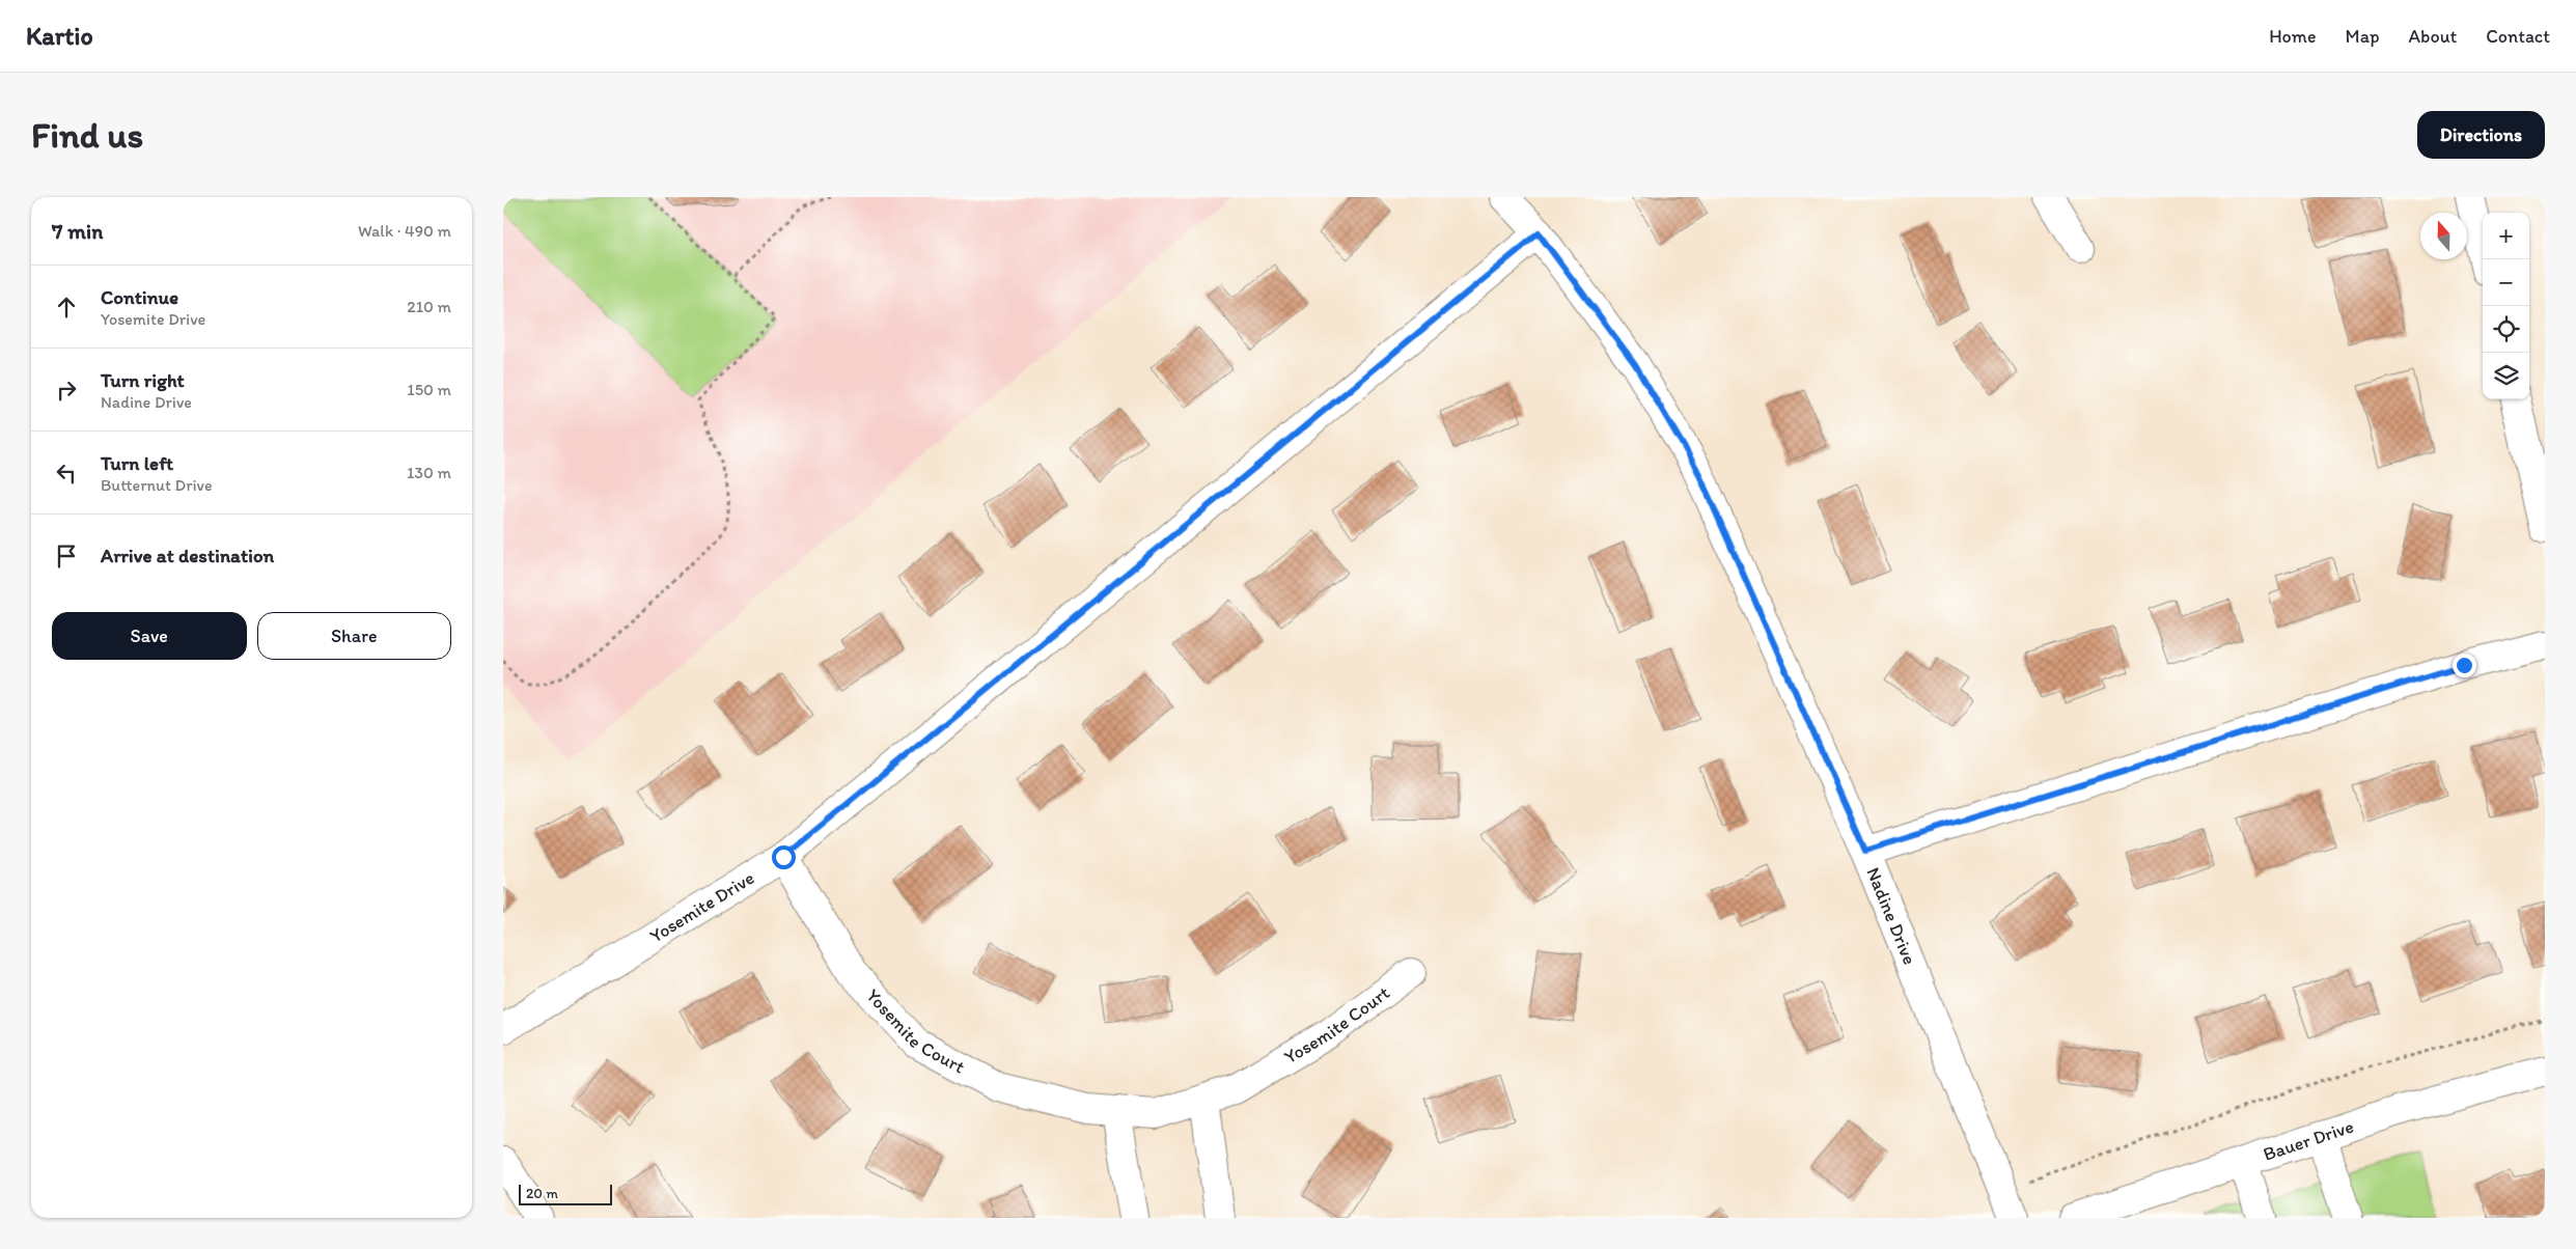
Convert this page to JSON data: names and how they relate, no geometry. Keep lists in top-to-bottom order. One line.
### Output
{"streets":{"street":["Yosemite Drive","Nadine Drive","Yosemite Court","Bauer Drive"]},"crossings":[["Yosemite Drive","Nadine Drive"],["Yosemite Drive","Yosemite Court"]],"scale_bar":"20 m","north":"top","page":{"header":"Kartio","nav":["Home","Map","About","Contact"],"buttons":["Directions",["Save","Share"]],"title":"Find us","heading":["7 min","Walk · 490 m"],"map_buttons":["+","−"],"list":[["Continue","Yosemite Drive","210 m"],["Turn right","Nadine Drive","150 m"],["Turn left","Butternut Drive","130 m"],"Arrive at destination"],"scale":"20 m"}}
